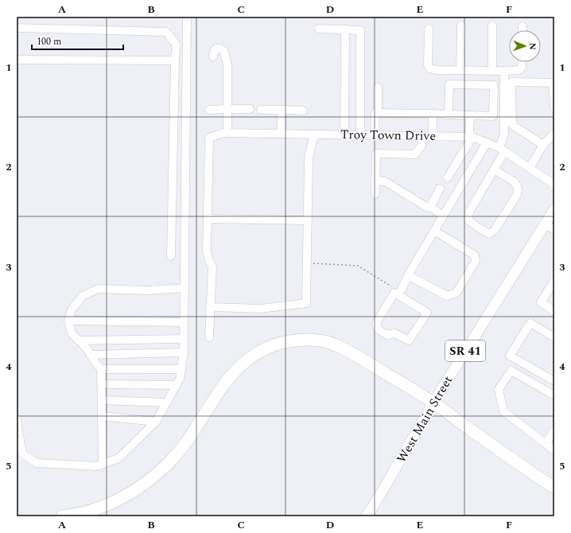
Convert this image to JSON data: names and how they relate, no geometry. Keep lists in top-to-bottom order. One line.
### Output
{"streets":{"main road":["SR 41","West Main Street"],"street":["Troy Town Drive"]},"scale_bar":"100 m","north":"right","grid":{"columns":["A","B","C","D","E","F"],"rows":["1","2","3","4","5"]}}
